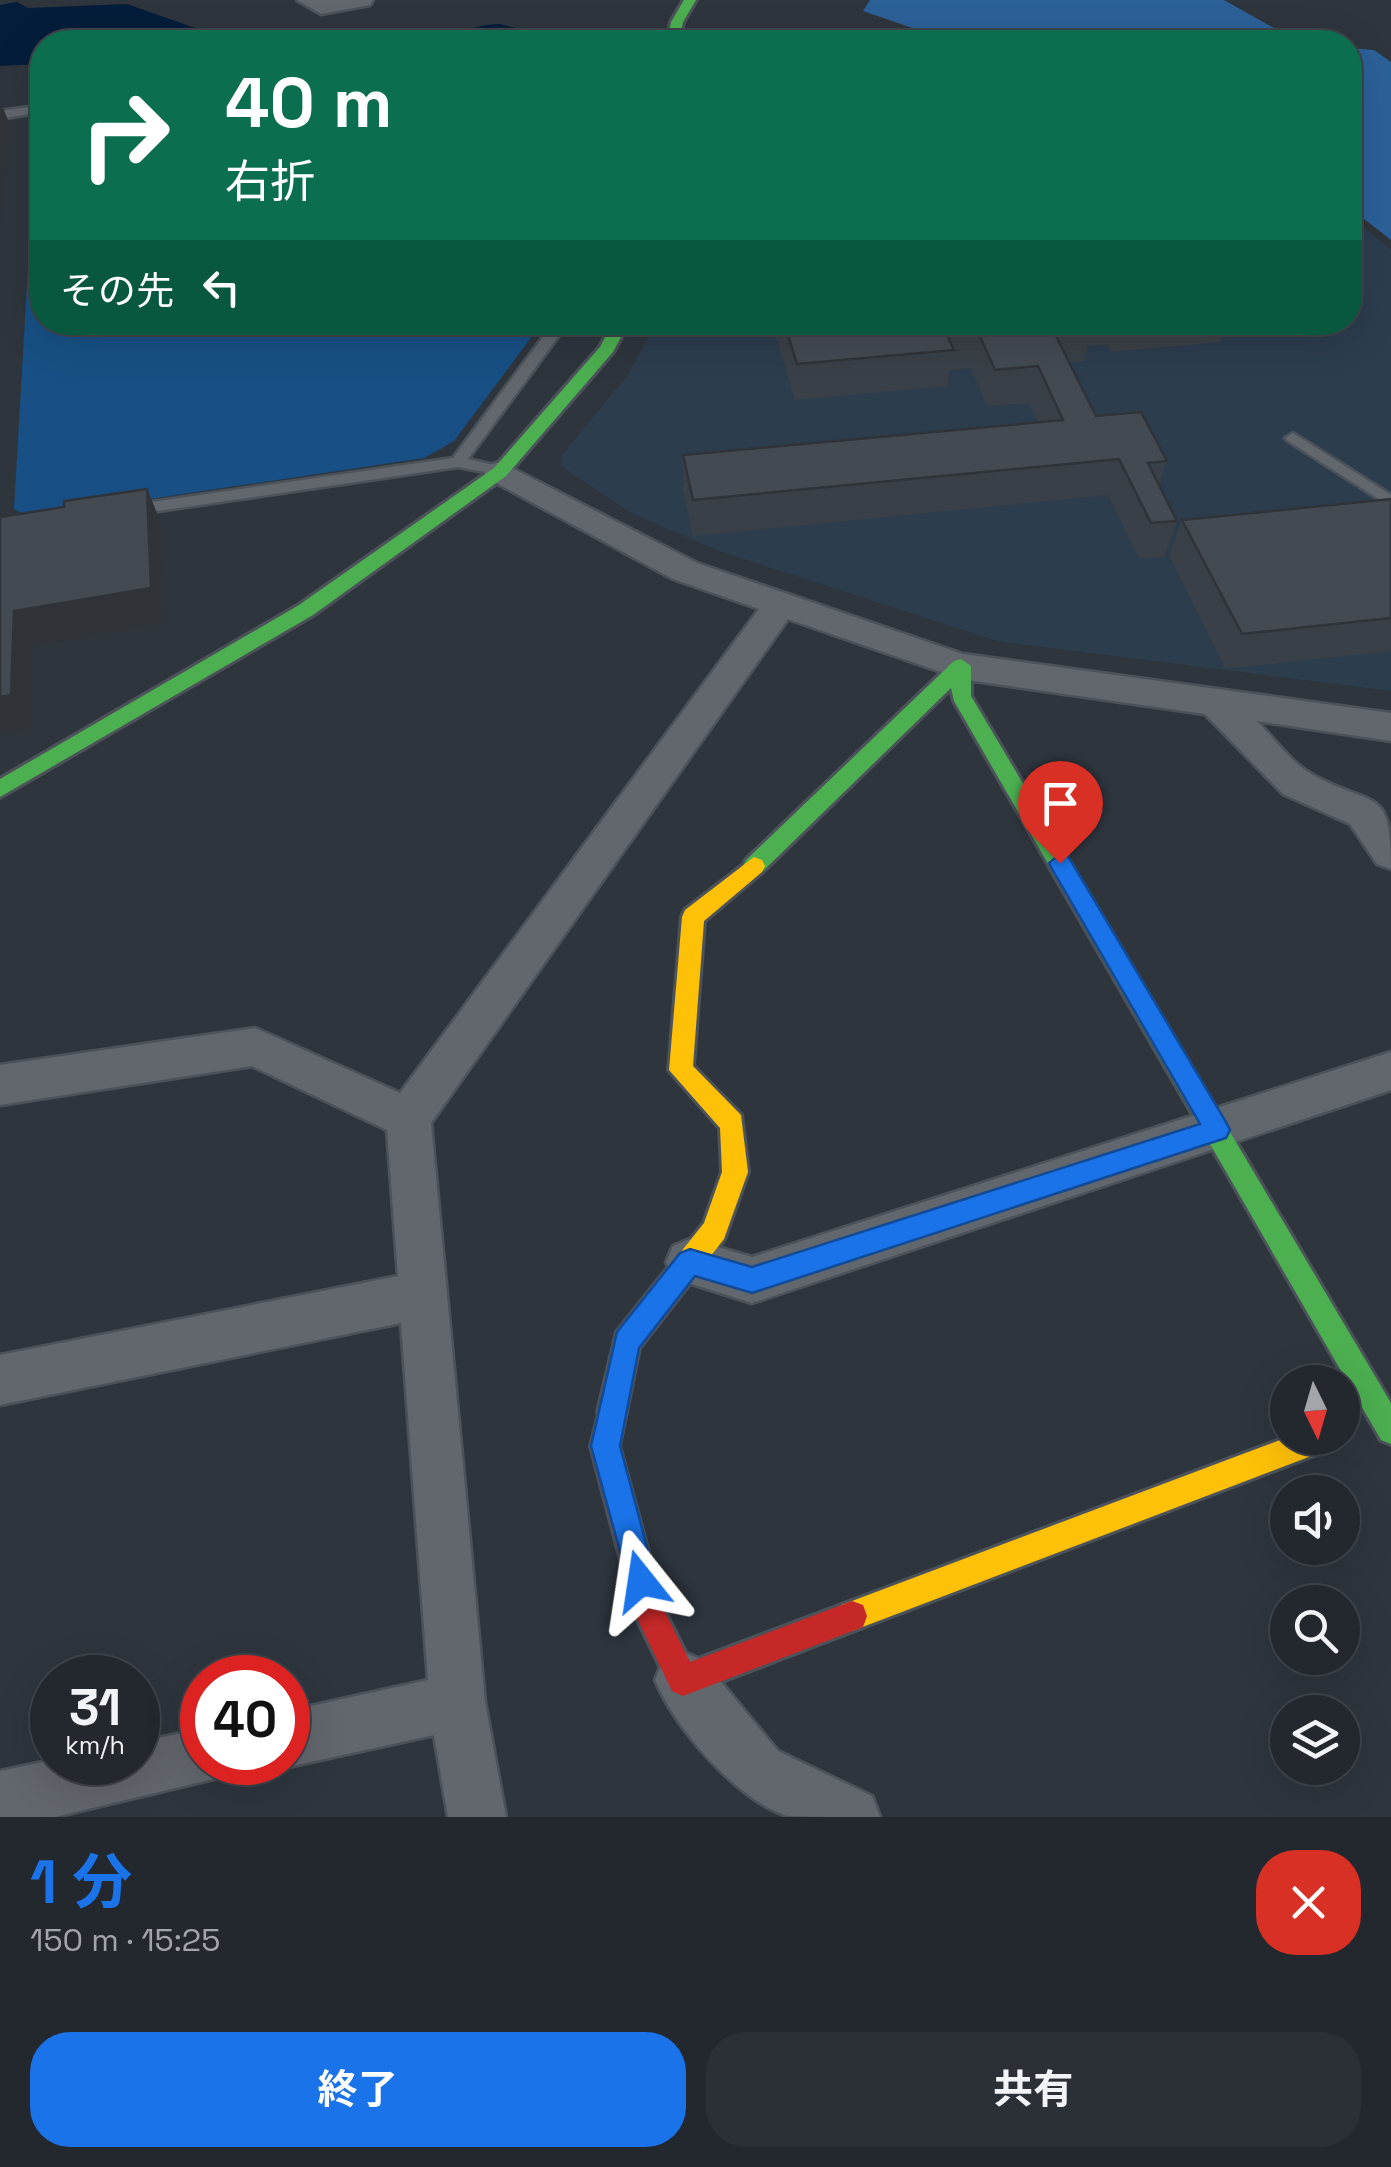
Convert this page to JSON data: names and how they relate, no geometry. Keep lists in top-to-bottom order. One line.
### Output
{"north":"bottom","page":{"turn":["40 m","右折"],"then":"その先","speed":"31 km/h","limit":"40","heading":["1 分","150 m · 15:25"],"buttons":["終了","共有"]}}
